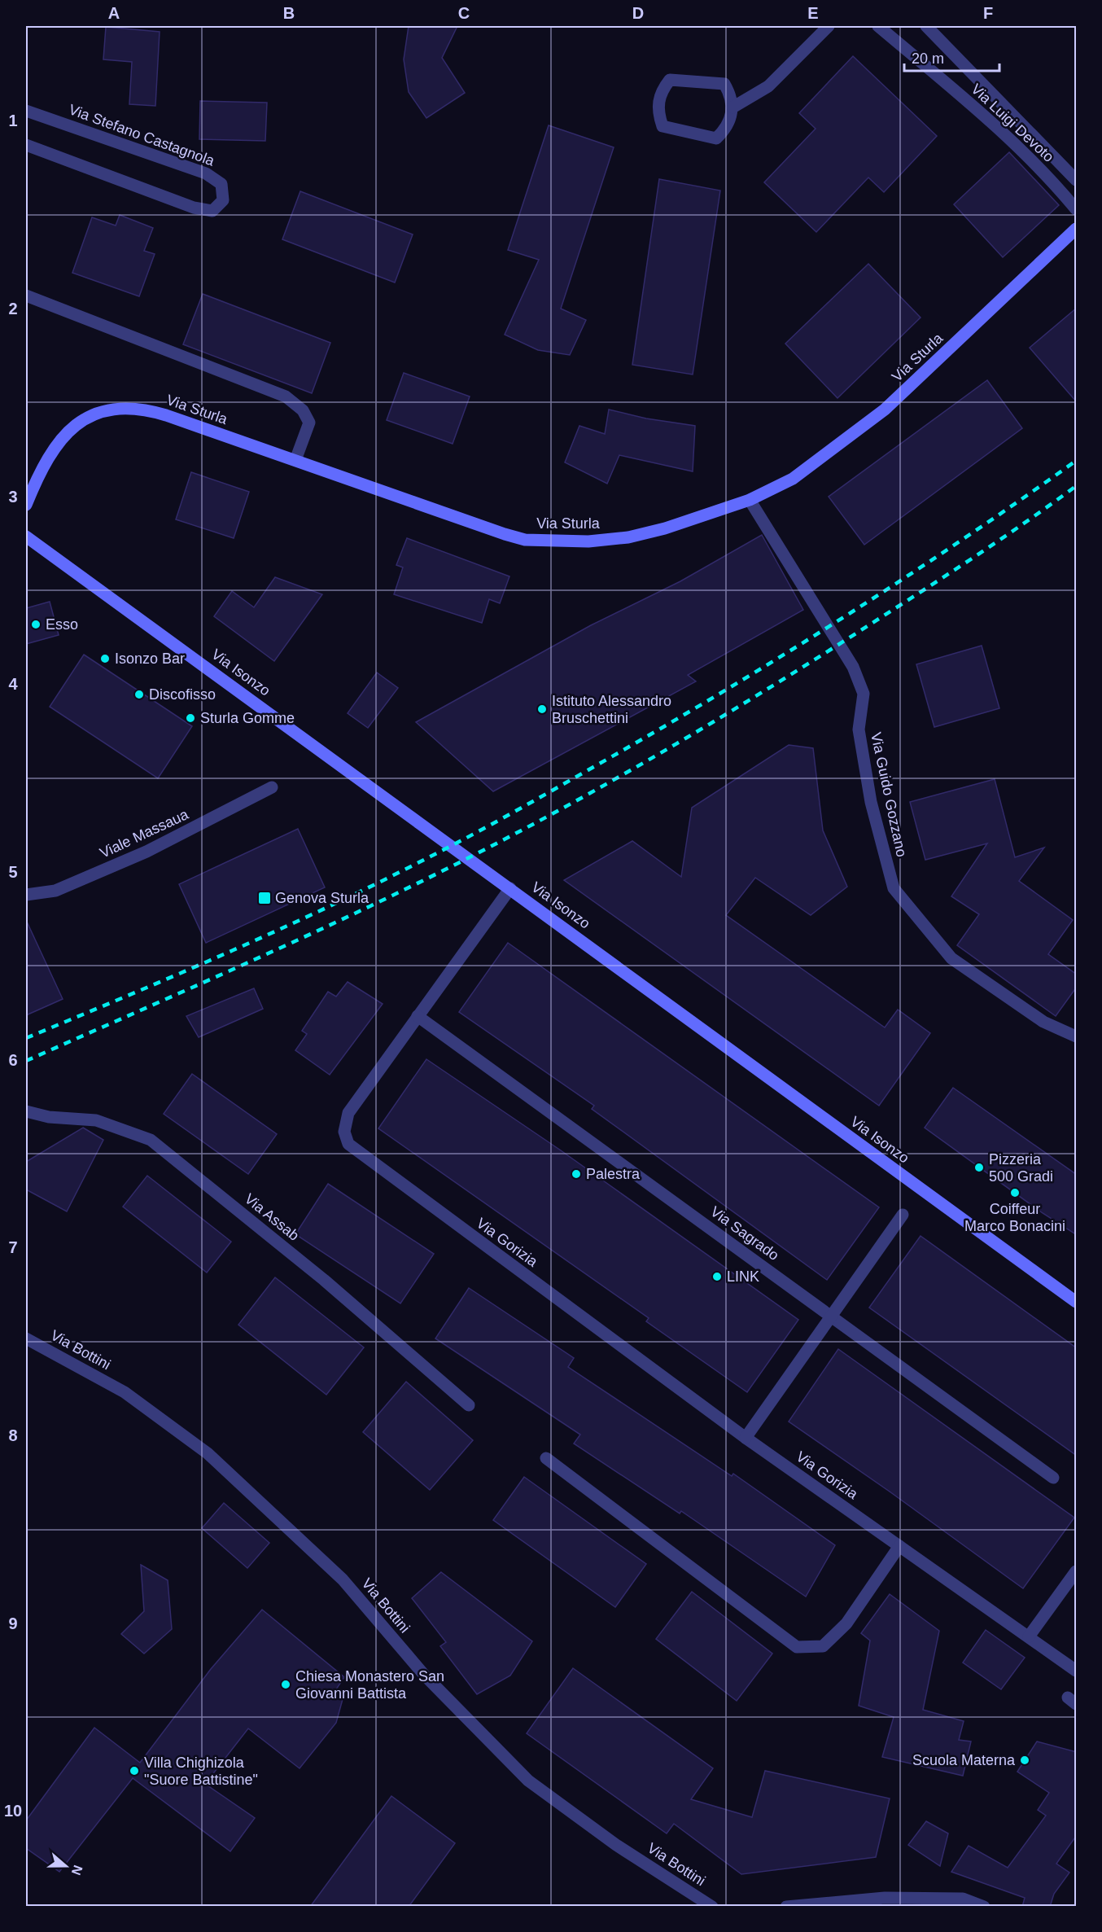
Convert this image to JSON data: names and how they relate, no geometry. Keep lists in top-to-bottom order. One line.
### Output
{"streets":{"main road":["Via Sturla","Via Isonzo"],"street":["Via Luigi Devoto","Via Stefano Castagnola","Via Guido Gozzano","Viale Massaua","Via Assab","Via Sagrado","Via Gorizia","Via Bottini"]},"crossings":[["Via Sturla","Via Guido Gozzano"],["Via Isonzo","Via Gorizia"],["Via Sagrado","Via Gorizia"]],"places":{"other":["Esso","Isonzo Bar","Discofisso","Istituto Alessandro Bruschettini","Sturla Gomme","Pizzeria 500 Gradi","Palestra","Coiffeur Marco Bonacini","LINK","Chiesa Monastero San Giovanni Battista","Scuola Materna","Villa Chighizola \"Suore Battistine\""],"transit":["Genova Sturla"]},"scale_bar":"20 m","north":"right","grid":{"columns":["A","B","C","D","E","F"],"rows":["1","2","3","4","5","6","7","8","9","10"]}}
